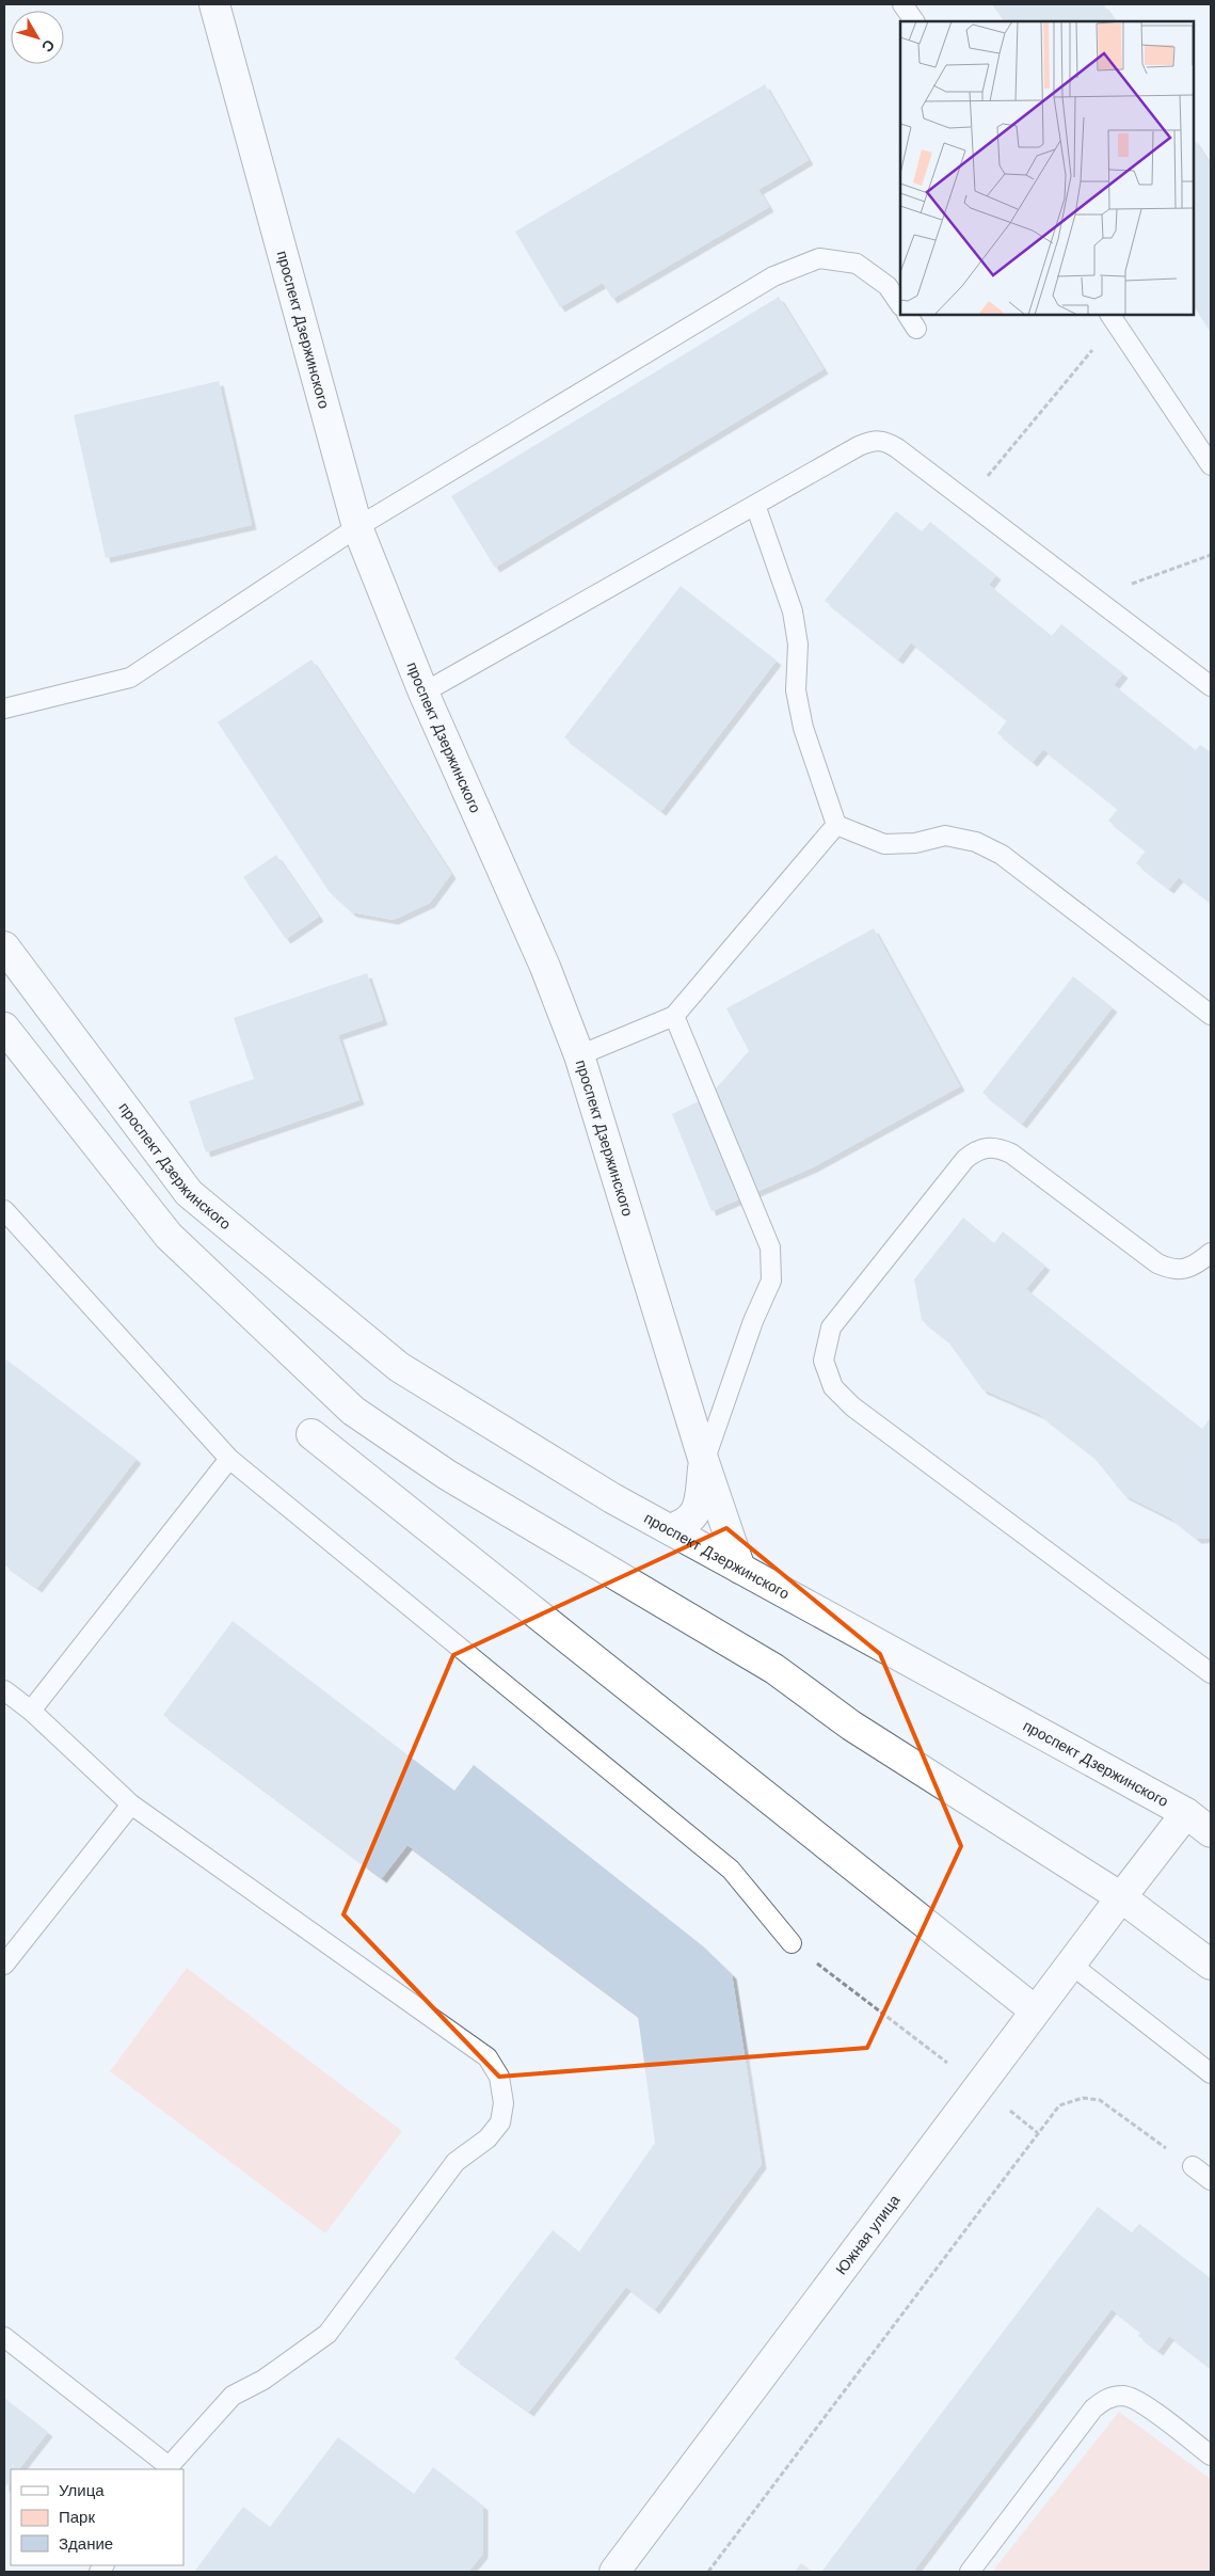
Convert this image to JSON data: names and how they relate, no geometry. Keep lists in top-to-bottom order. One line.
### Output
{"streets":{"street":["проспект Дзержинского","Южная улица"]},"crossings":[["проспект Дзержинского","Южная улица"]],"legend":["Улица","Парк","Здание"],"north":"bottom right"}
